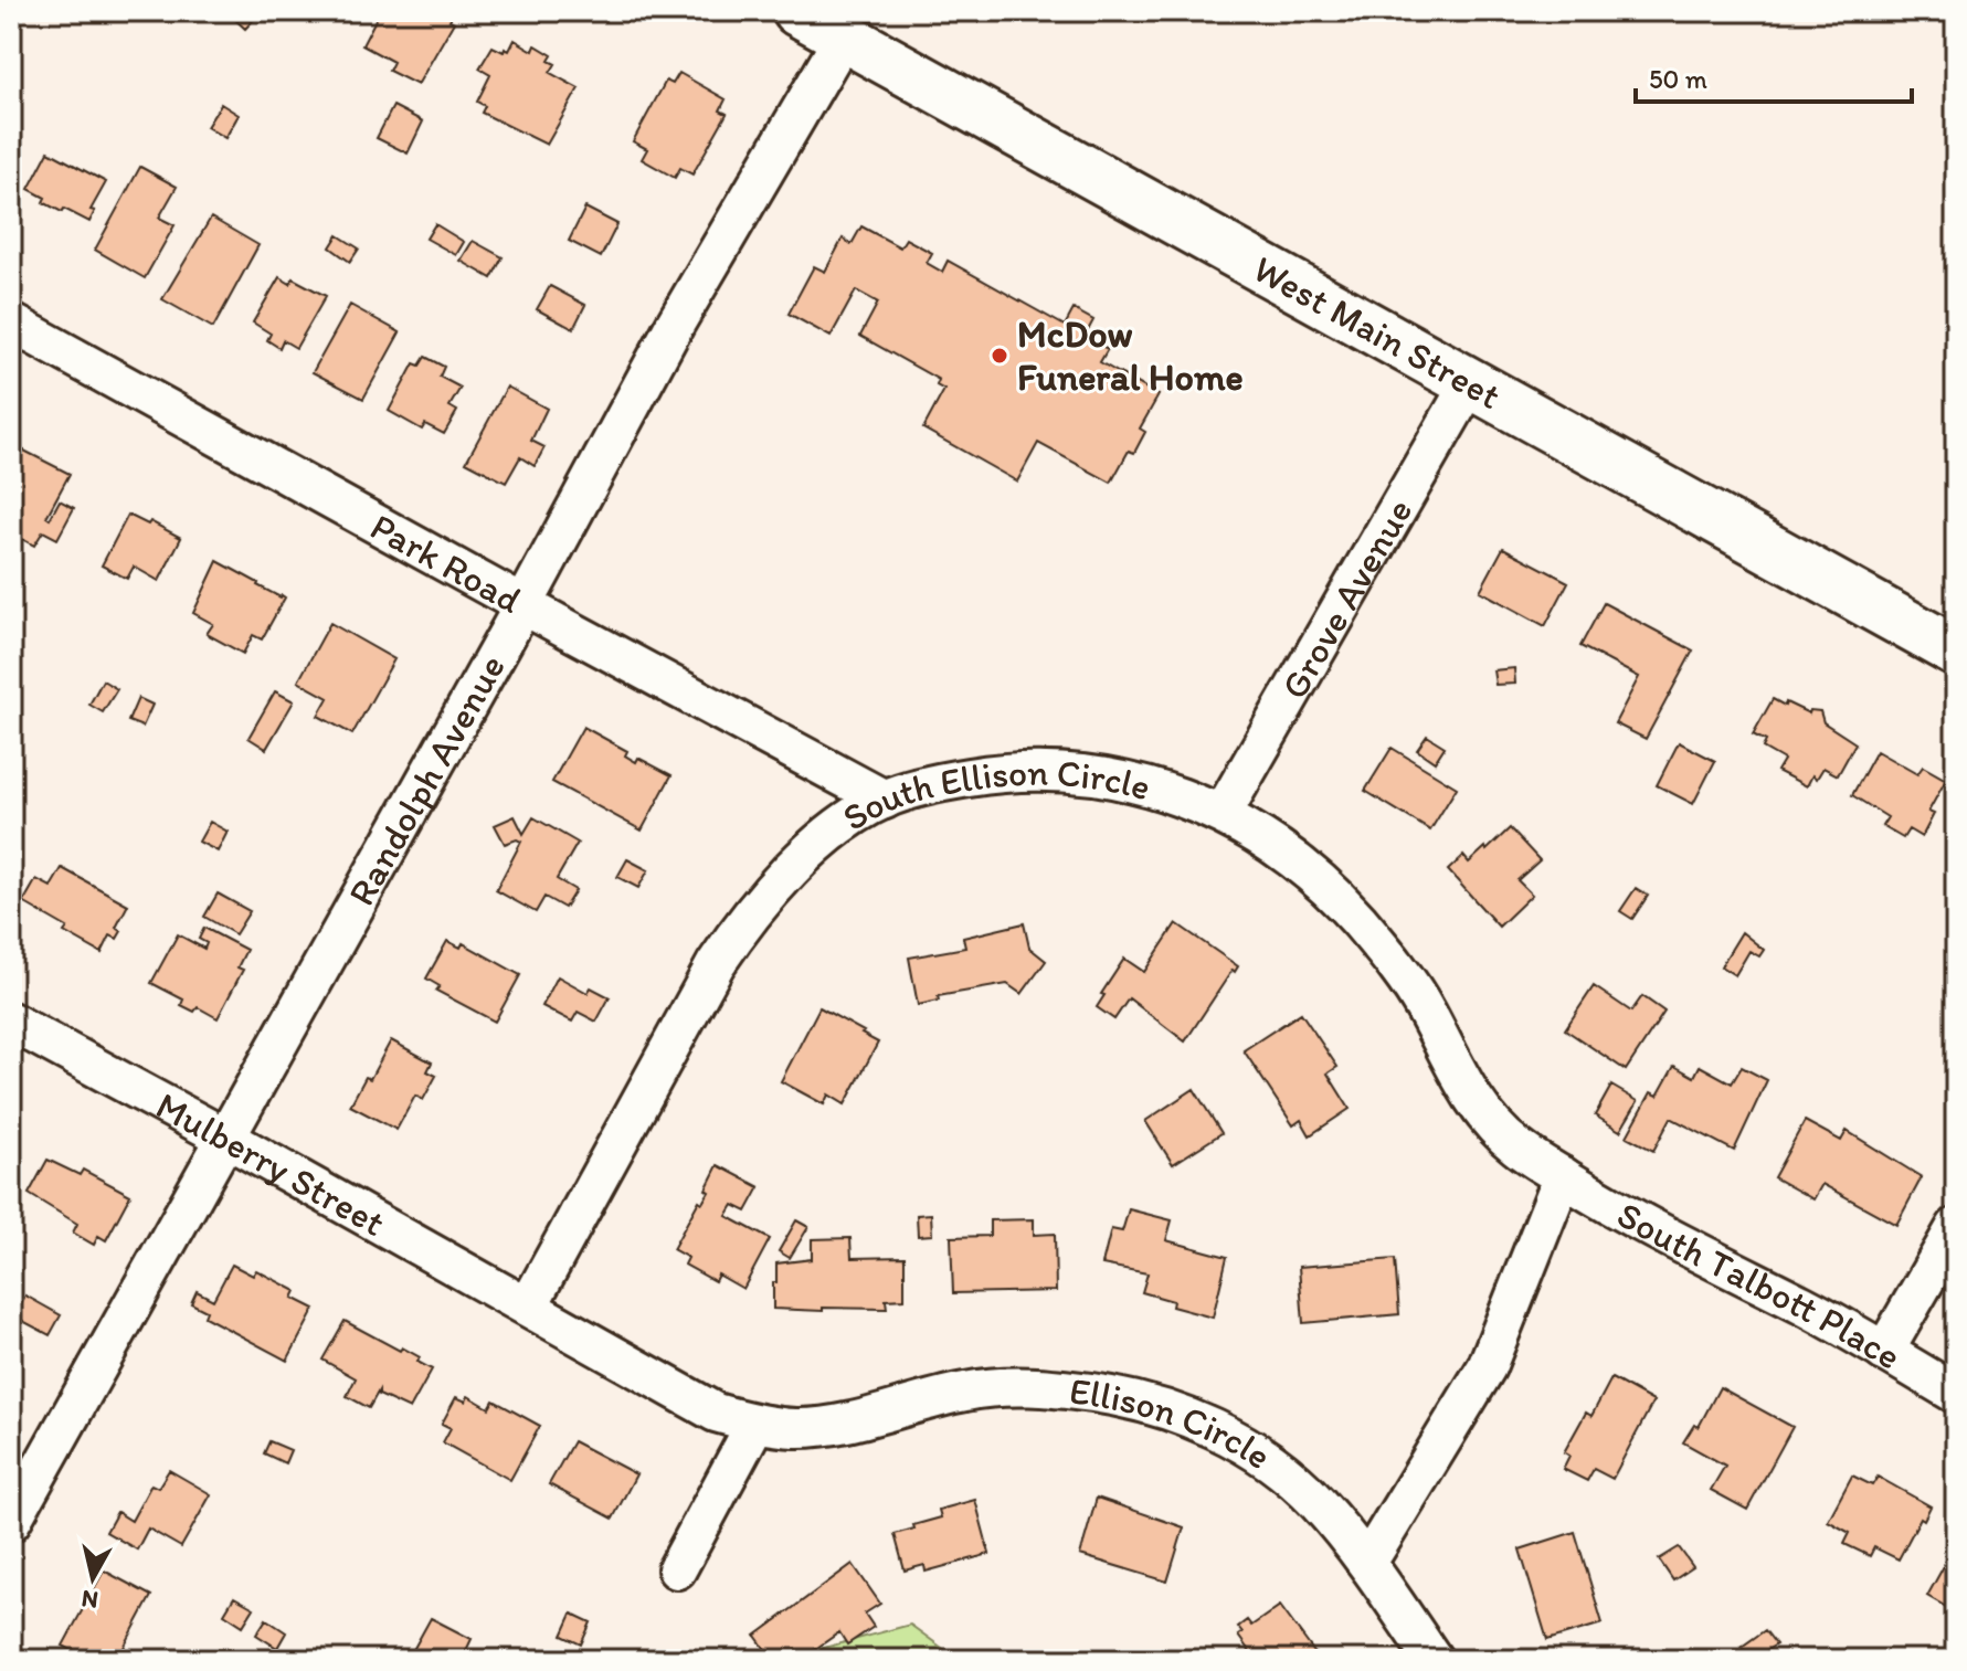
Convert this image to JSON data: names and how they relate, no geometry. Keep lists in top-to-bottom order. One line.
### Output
{"streets":{"main road":["West Main Street"],"street":["Park Road","Grove Avenue","Randolph Avenue","South Ellison Circle","Mulberry Street","South Talbott Place","Ellison Circle"]},"crossings":[["West Main Street","Grove Avenue"],["West Main Street","Randolph Avenue"],["Park Road","Randolph Avenue"],["Park Road","South Ellison Circle"],["Grove Avenue","South Ellison Circle"],["Randolph Avenue","Mulberry Street"],["South Ellison Circle","Mulberry Street"],["South Ellison Circle","South Talbott Place"],["South Ellison Circle","Ellison Circle"],["Mulberry Street","Ellison Circle"]],"places":["McDow Funeral Home"],"scale_bar":"50 m","north":"bottom"}
